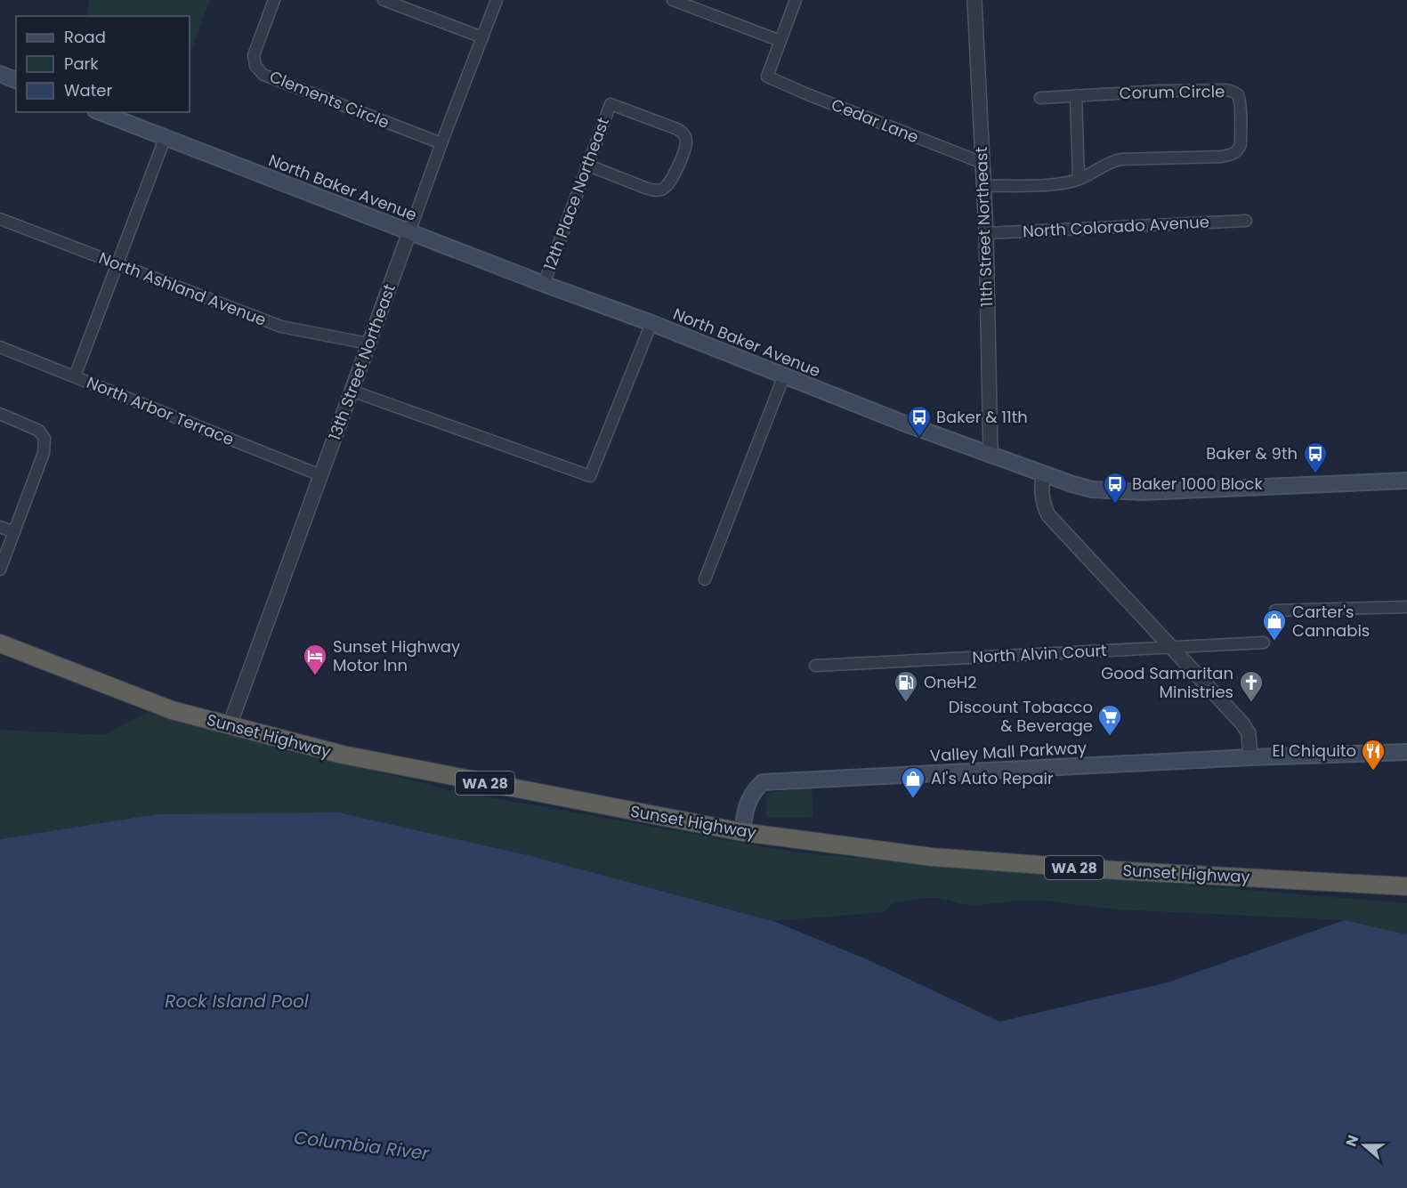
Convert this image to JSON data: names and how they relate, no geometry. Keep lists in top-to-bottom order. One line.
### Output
{"streets":{"highway":["Sunset Highway","WA 28"],"main road":["North Baker Avenue","Valley Mall Parkway"],"street":["Corum Circle","Clements Circle","Cedar Lane","12th Place Northeast","11th Street Northeast","North Colorado Avenue","North Ashland Avenue","13th Street Northeast","North Arbor Terrace","North Alvin Court"]},"crossings":[["Corum Circle","11th Street Northeast"],["Clements Circle","13th Street Northeast"],["Cedar Lane","11th Street Northeast"],["North Baker Avenue","12th Place Northeast"],["North Baker Avenue","11th Street Northeast"],["North Baker Avenue","13th Street Northeast"],["11th Street Northeast","North Colorado Avenue"],["North Ashland Avenue","13th Street Northeast"],["13th Street Northeast","North Arbor Terrace"],["13th Street Northeast","Sunset Highway"],["Sunset Highway","Valley Mall Parkway"]],"water":["Rock Island Pool","Columbia River"],"places":{"bus stop":["Baker & 11th","Baker & 9th","Baker 1000 Block"],"shop":["Carter's Cannabis","Al's Auto Repair"],"hotel":["Sunset Highway Motor Inn"],"fuel station":["OneH2"],"church":["Good Samaritan Ministries"],"supermarket":["Discount Tobacco & Beverage"],"restaurant":["El Chiquito"]},"legend":["Road","Park","Water"],"north":"left"}
